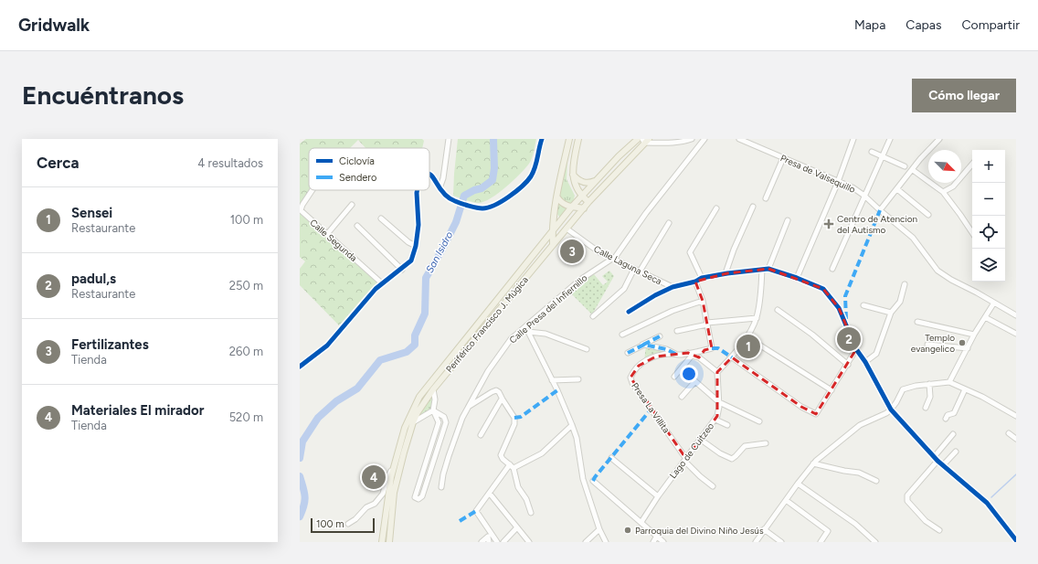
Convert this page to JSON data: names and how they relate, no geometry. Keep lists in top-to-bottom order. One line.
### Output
{"streets":{"main road":["Periférico Francisco J. Múgica"],"street":["Presa de Valsequillo","Calle Segunda","Calle Laguna Seca","Calle Presa del Infiernillo","Presa La Villita","Lago de Cuitzeo"]},"crossings":[["Calle Laguna Seca","Calle Presa del Infiernillo"],["Calle Laguna Seca","Periférico Francisco J. Múgica"],["Presa La Villita","Lago de Cuitzeo"]],"water":["San Isidro"],"places":{"health":["Centro de Atencion del Autismo"],"other":["Templo evangelico","Parroquia del Divino Niño Jesús"]},"legend":["Ciclovía","Sendero"],"scale_bar":"100 m","north":"bottom right","page":{"header":"Gridwalk","nav":["Mapa","Capas","Compartir"],"buttons":"Cómo llegar","title":"Encuéntranos","heading":["Cerca","4 resultados"],"map_buttons":["+","−"],"list":[{"mark":"1","name":"Sensei","note":"Restaurante","value":"100 m"},{"mark":"2","name":"padul,s","note":"Restaurante","value":"250 m"},{"mark":"3","name":"Fertilizantes","note":"Tienda","value":"260 m"},{"mark":"4","name":"Materiales El mirador","note":"Tienda","value":"520 m"}],"pins":["3","2","1","4"],"scale":"100 m"}}
